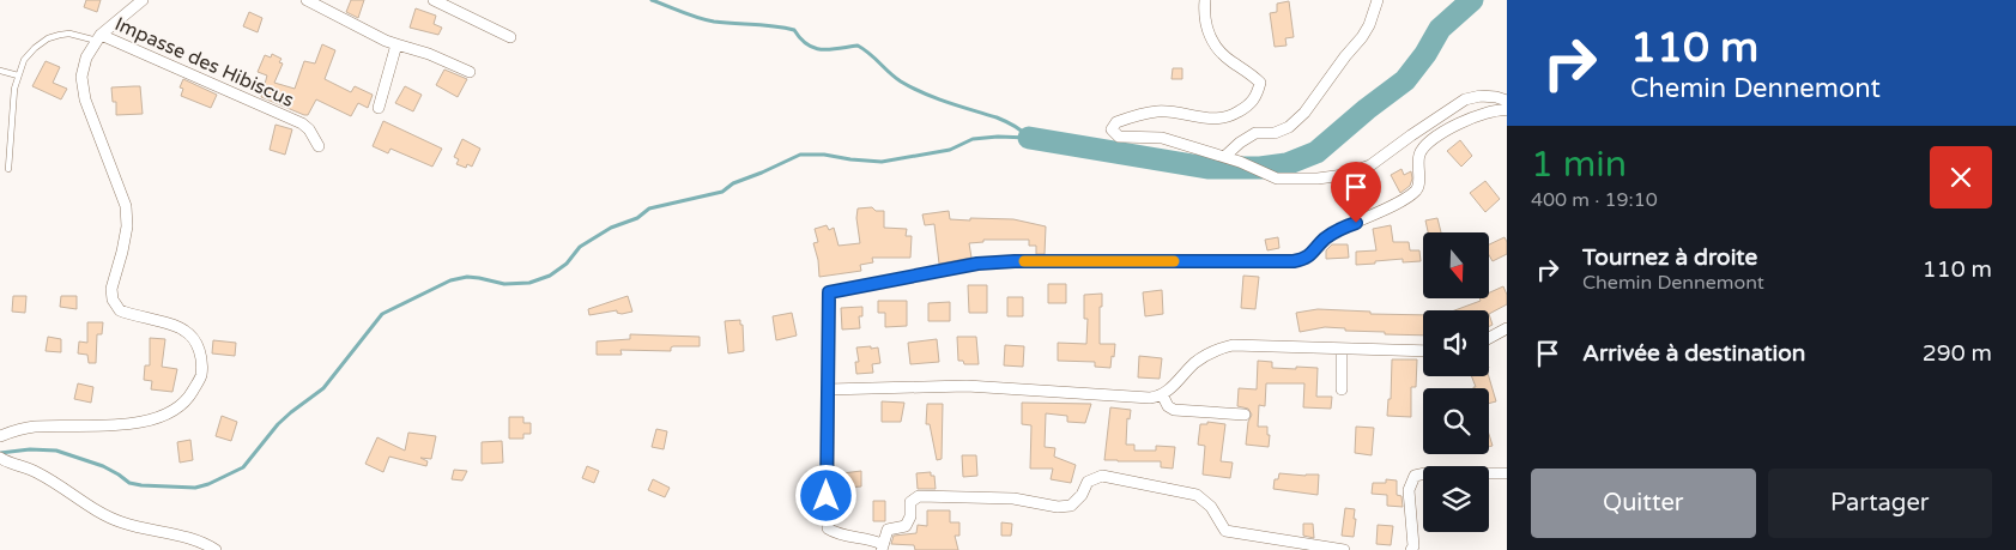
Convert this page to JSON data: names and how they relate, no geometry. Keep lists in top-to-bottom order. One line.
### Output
{"streets":{"street":["Impasse des Hibiscus"]},"north":"bottom","page":{"turn":["110 m","Chemin Dennemont"],"heading":["1 min","400 m · 19:10"],"list":[{"name":"Tournez à droite","note":"Chemin Dennemont","value":"110 m"},{"name":"Arrivée à destination","value":"290 m"}],"buttons":["Quitter","Partager"]}}
